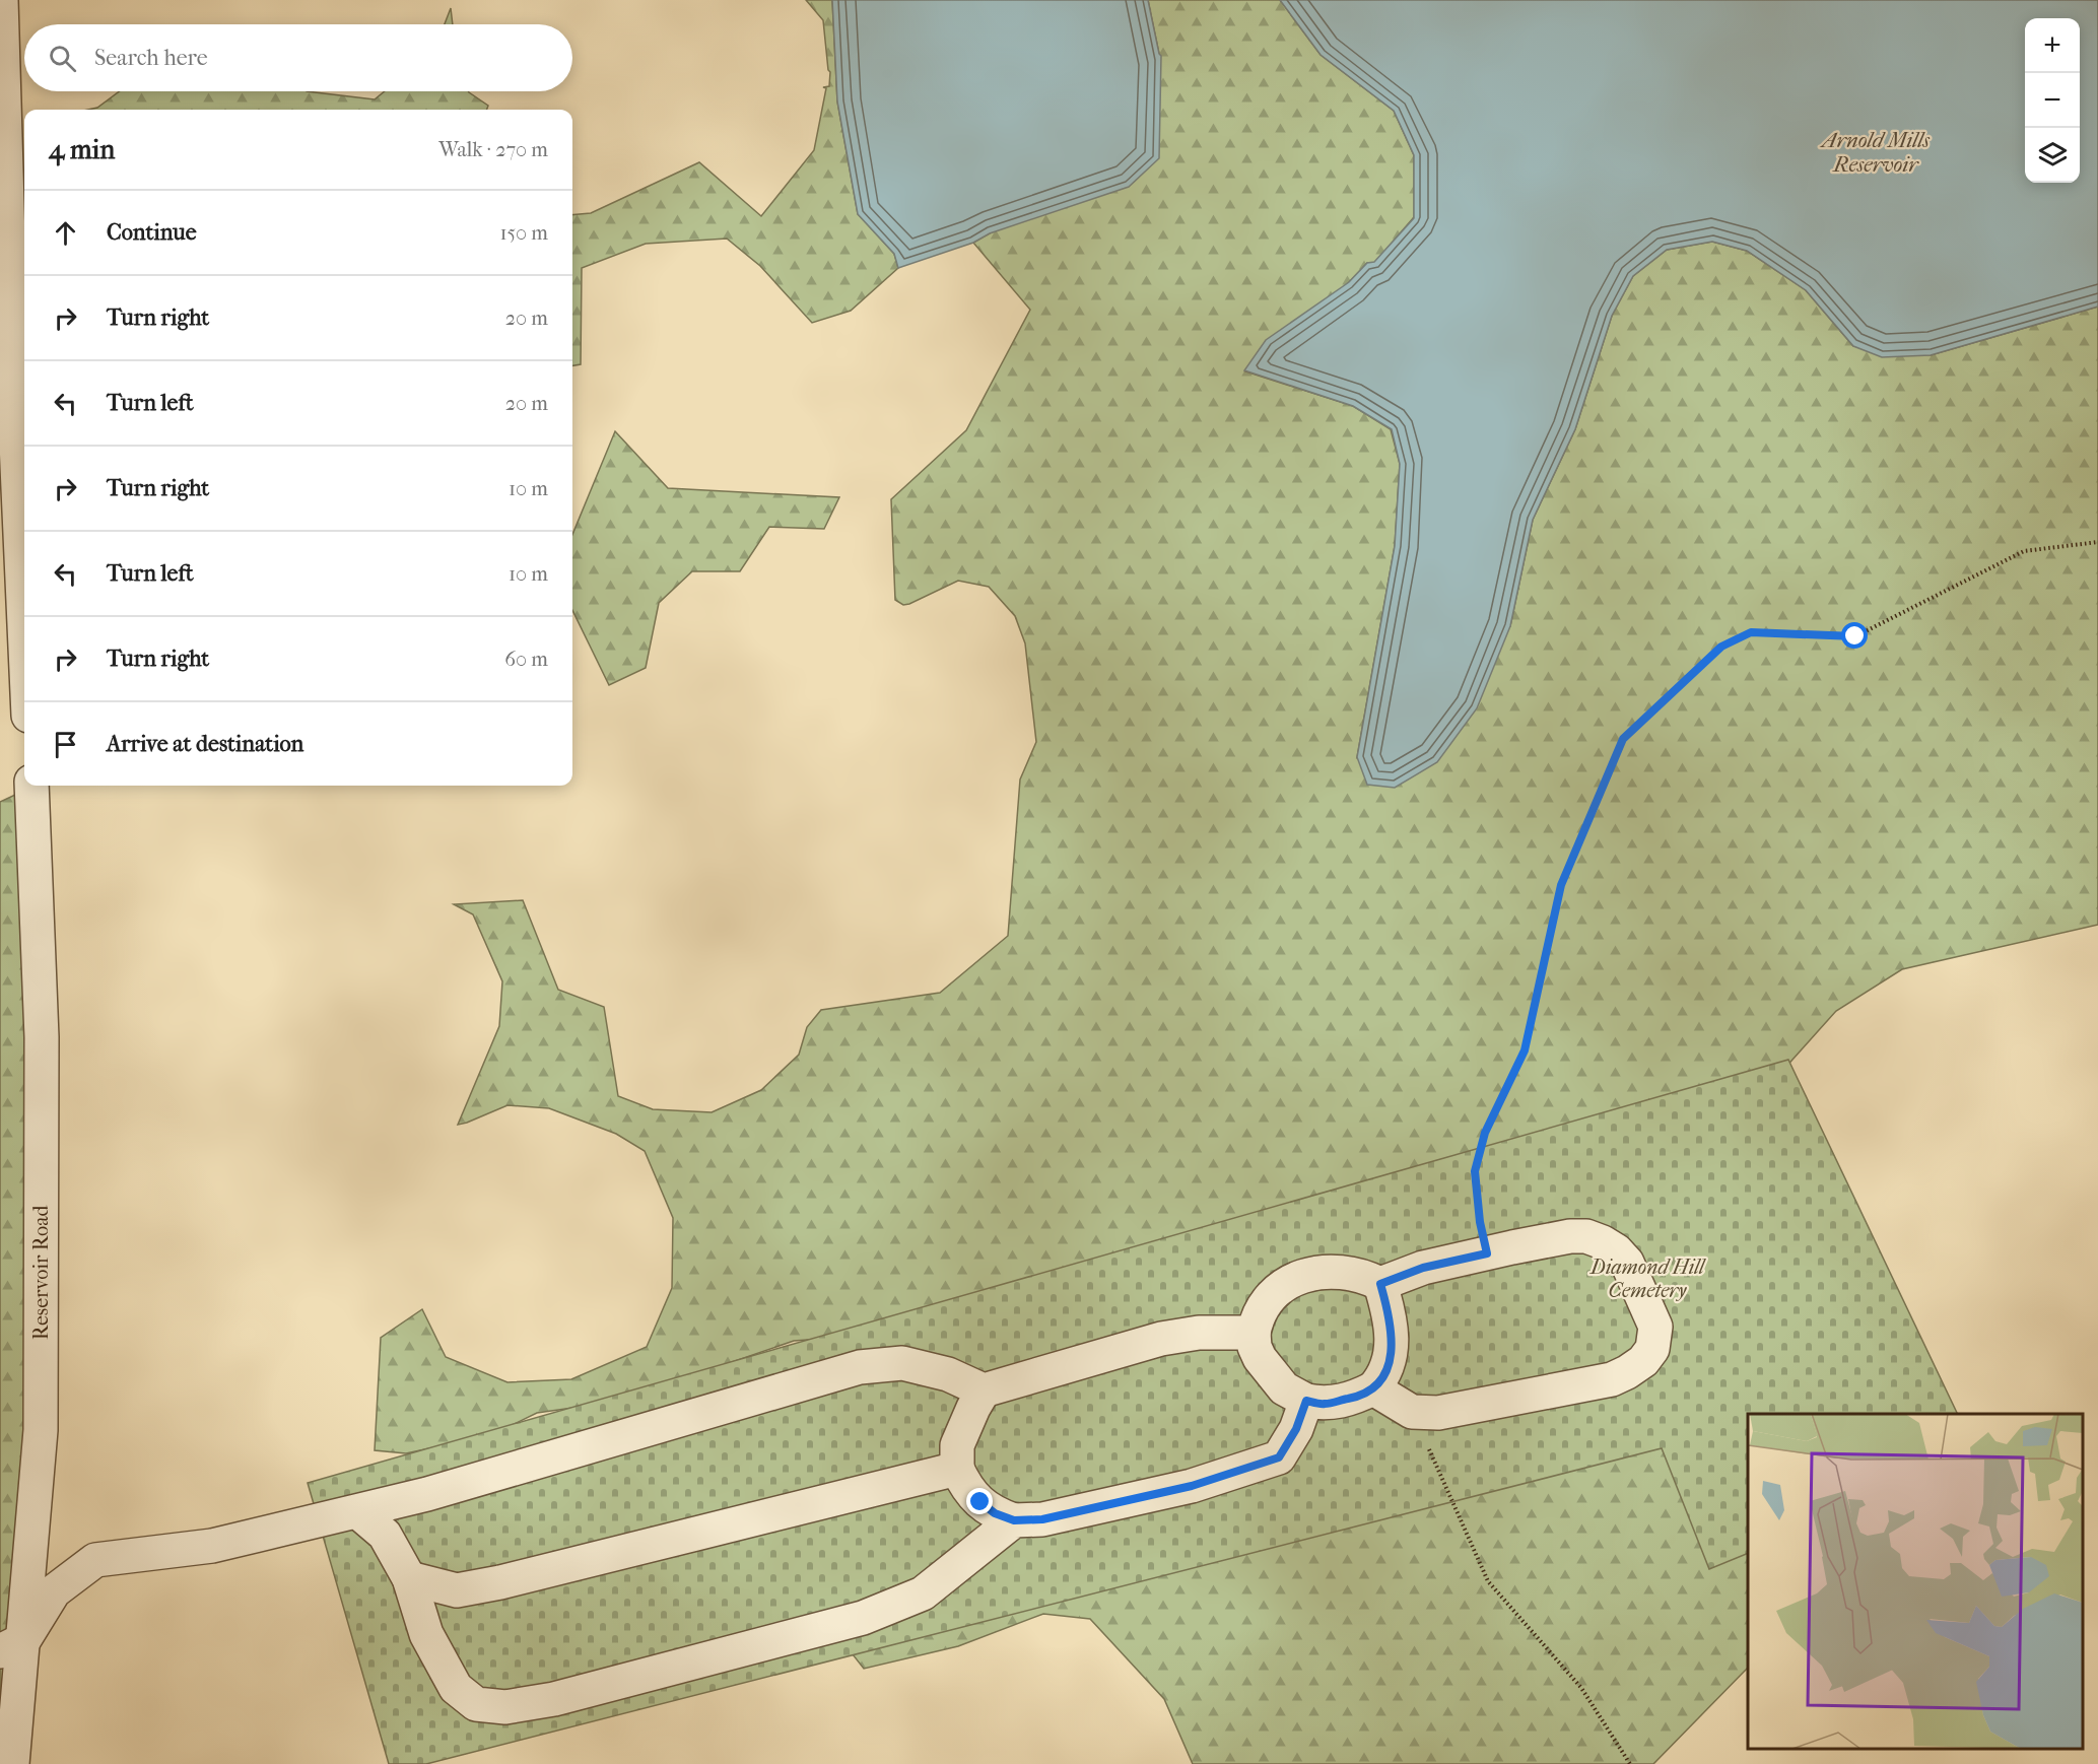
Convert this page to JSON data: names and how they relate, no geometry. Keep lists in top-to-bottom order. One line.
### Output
{"streets":{"street":["Reservoir Road"]},"water":["Arnold Mills Reservoir"],"parks":["Diamond Hill Cemetery"],"page":{"map_buttons":["+","−"],"search":"Search here","heading":["4 min","Walk · 270 m"],"list":[["Continue","150 m"],["Turn right","20 m"],["Turn left","20 m"],["Turn right","10 m"],["Turn left","10 m"],["Turn right","60 m"],"Arrive at destination"]}}
